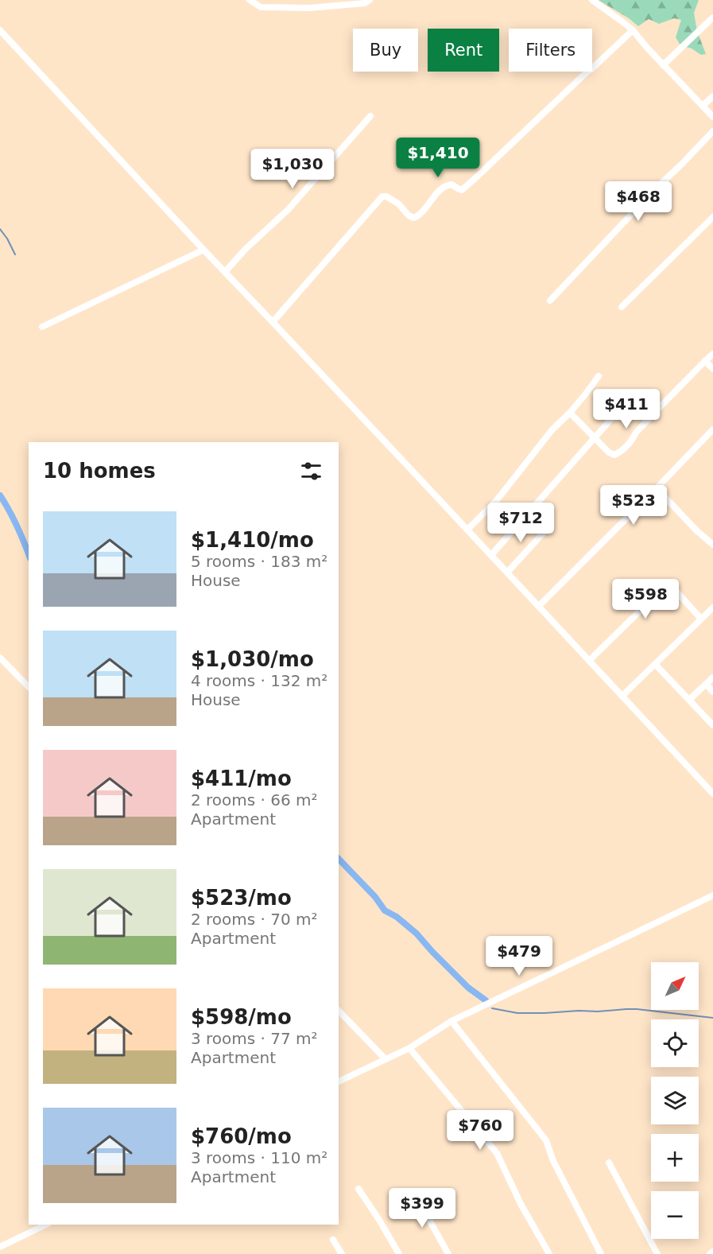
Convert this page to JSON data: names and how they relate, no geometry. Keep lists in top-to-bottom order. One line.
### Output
{"north":"top right","page":{"chip":["Buy","Rent","Filters"],"price":["$1,410","$1,030","$468","$411","$523","$712","$598","$479","$760","$399"],"heading":"10 homes","list":[{"name":"$1,410/mo","note":"5 rooms · 183 m² · House"},{"name":"$1,030/mo","note":"4 rooms · 132 m² · House"},{"name":"$411/mo","note":"2 rooms · 66 m² · Apartment"},{"name":"$523/mo","note":"2 rooms · 70 m² · Apartment"},{"name":"$598/mo","note":"3 rooms · 77 m² · Apartment"},{"name":"$760/mo","note":"3 rooms · 110 m² · Apartment"}],"map_buttons":["+","−"]}}
